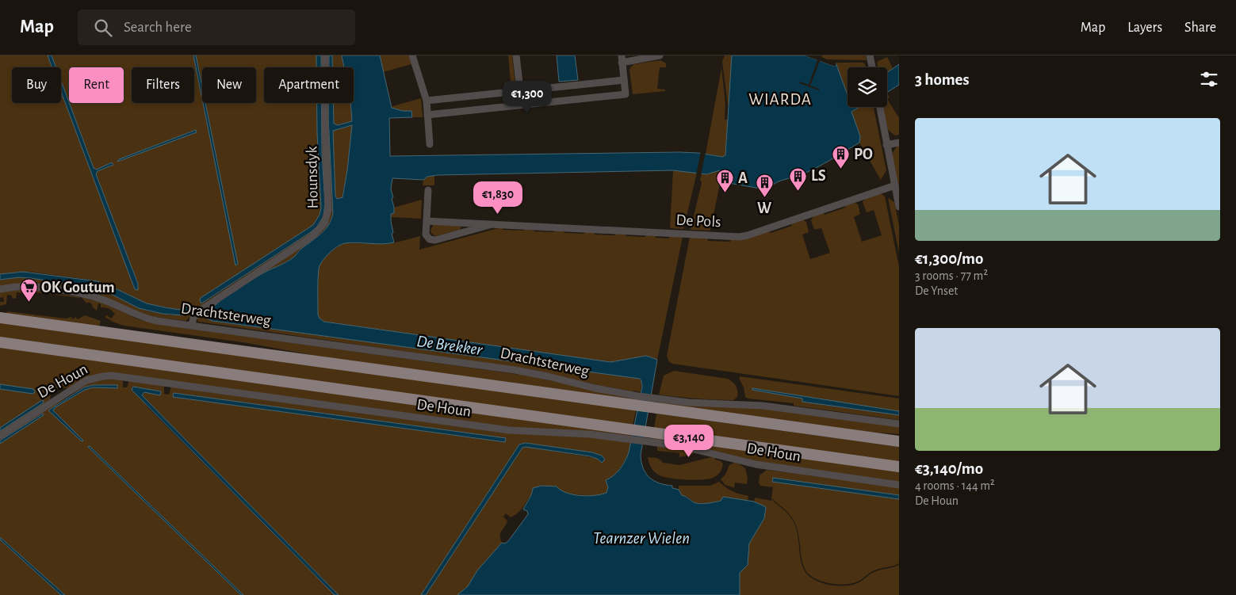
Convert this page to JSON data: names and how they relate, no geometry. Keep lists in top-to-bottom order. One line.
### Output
{"streets":{"main road":["Drachtsterweg"],"street":["Hounsdyk","De Pols","De Houn"]},"crossings":[["Hounsdyk","Drachtsterweg"]],"districts":["WIARDA"],"water":["De Brekker","Tearnzer Wielen"],"places":{"building":["PO","LS","A","W"],"supermarket":["OK Goutum"]},"page":{"header":"Map","search":"Search here","nav":["Map","Layers","Share"],"heading":"3 homes","chip":["Buy","Rent","Filters","New","Apartment"],"price":["€1,300","€1,830","€3,140"],"list":[{"name":"€1,300/mo","note":"3 rooms · 77 m² · De Ynset"},{"name":"€3,140/mo","note":"4 rooms · 144 m² · De Houn"}]}}
